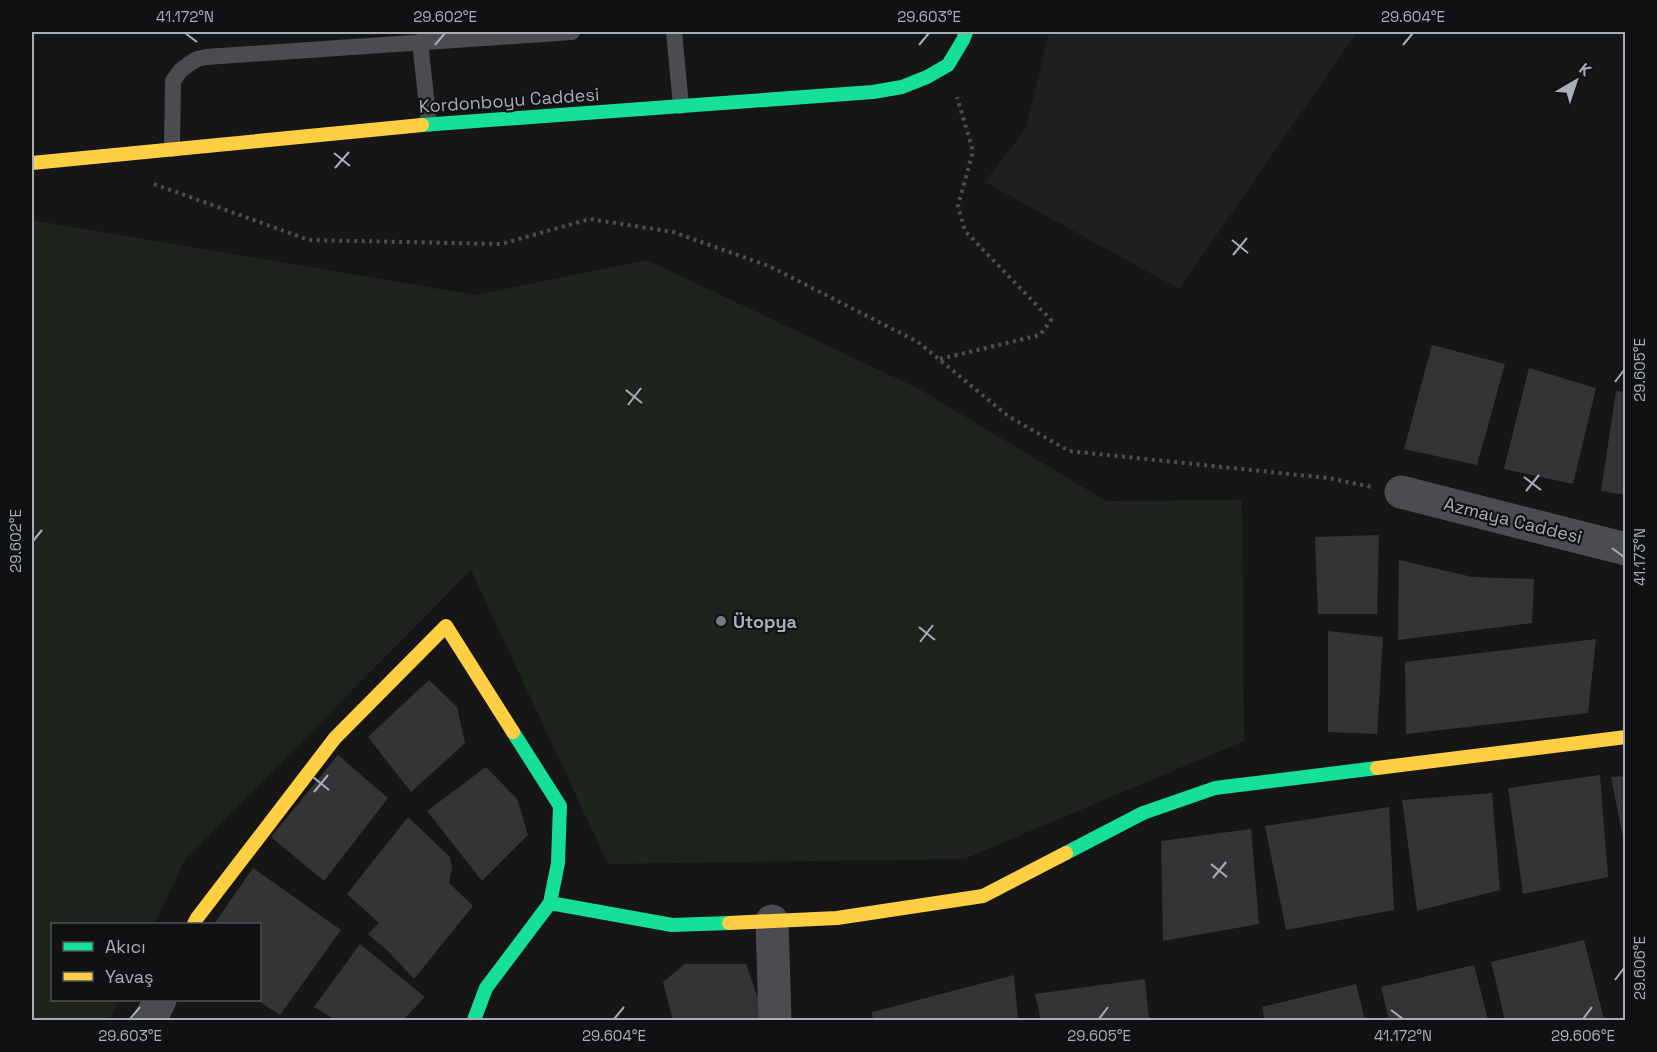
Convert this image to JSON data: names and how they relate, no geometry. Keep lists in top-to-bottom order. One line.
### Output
{"streets":{"street":["Kordonboyu Caddesi","Azmaya Caddesi"]},"places":["Ütopya"],"legend":["Akıcı","Yavaş"],"north":"top right","coordinates":["41.172°N","29.602°E","29.603°E","29.604°E","29.605°E","41.173°N","29.606°E"]}
